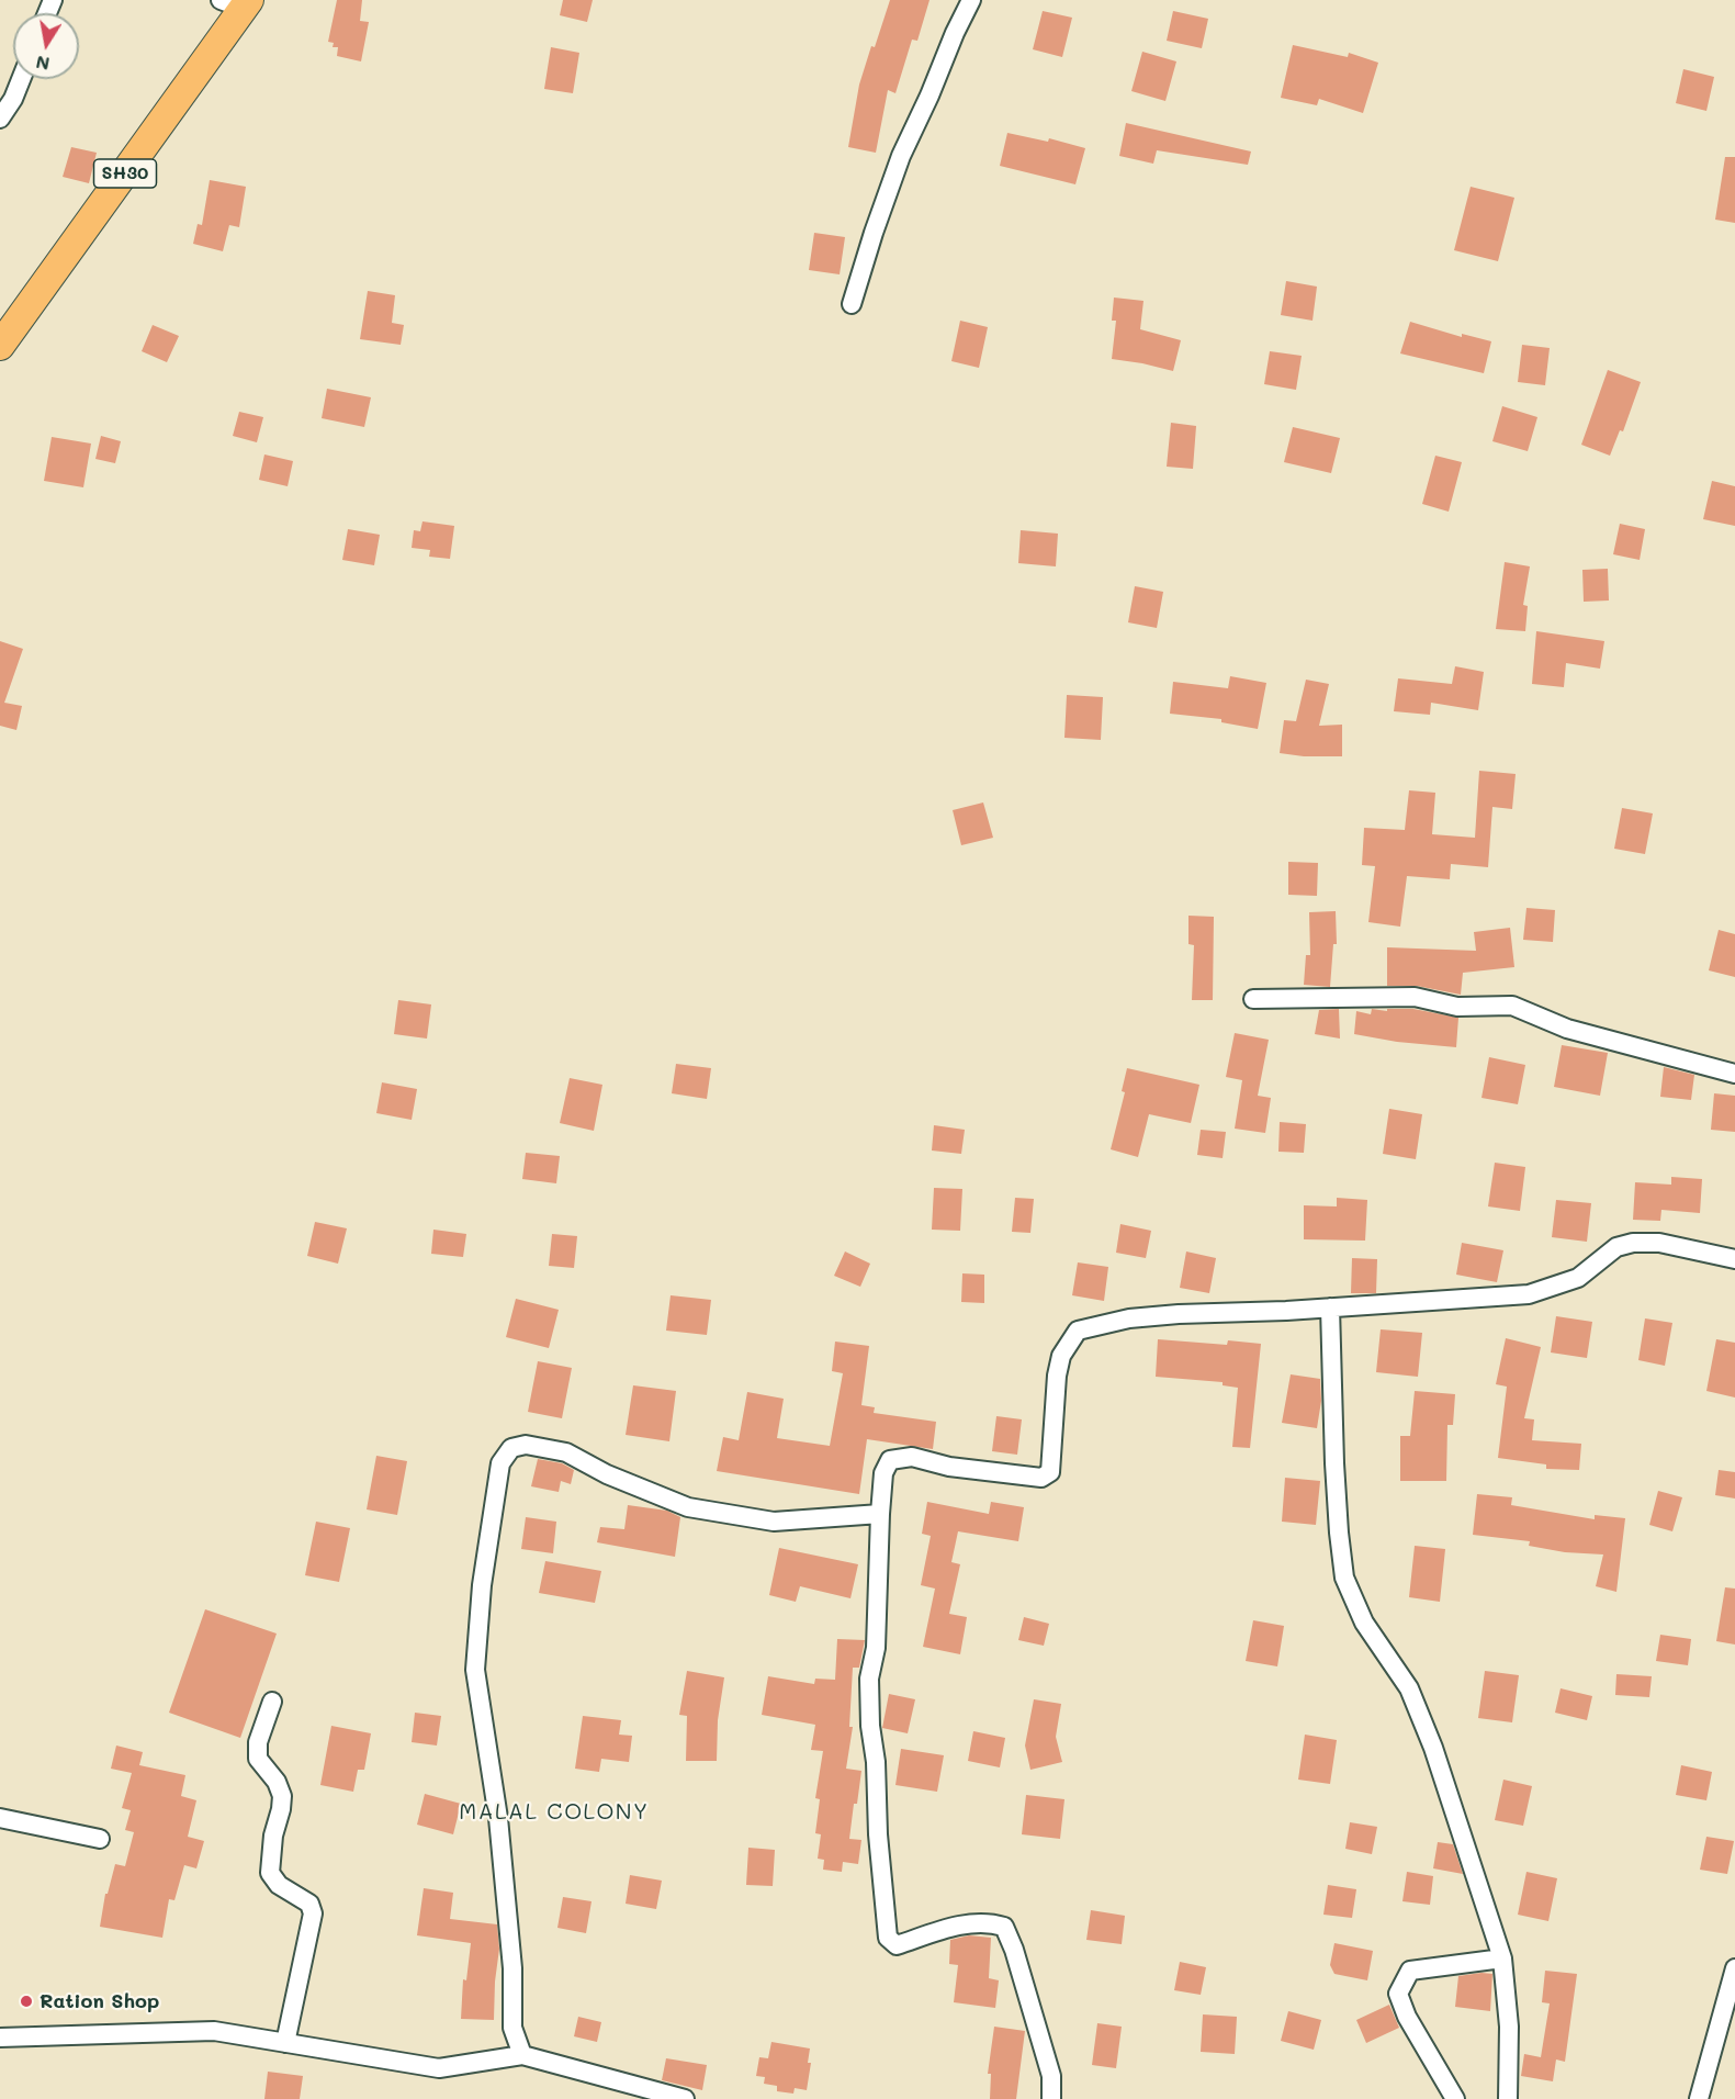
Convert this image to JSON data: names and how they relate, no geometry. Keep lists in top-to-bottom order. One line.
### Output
{"streets":{"main road":["SH30"]},"districts":["MALAL COLONY"],"places":["Ration Shop"],"north":"bottom"}
